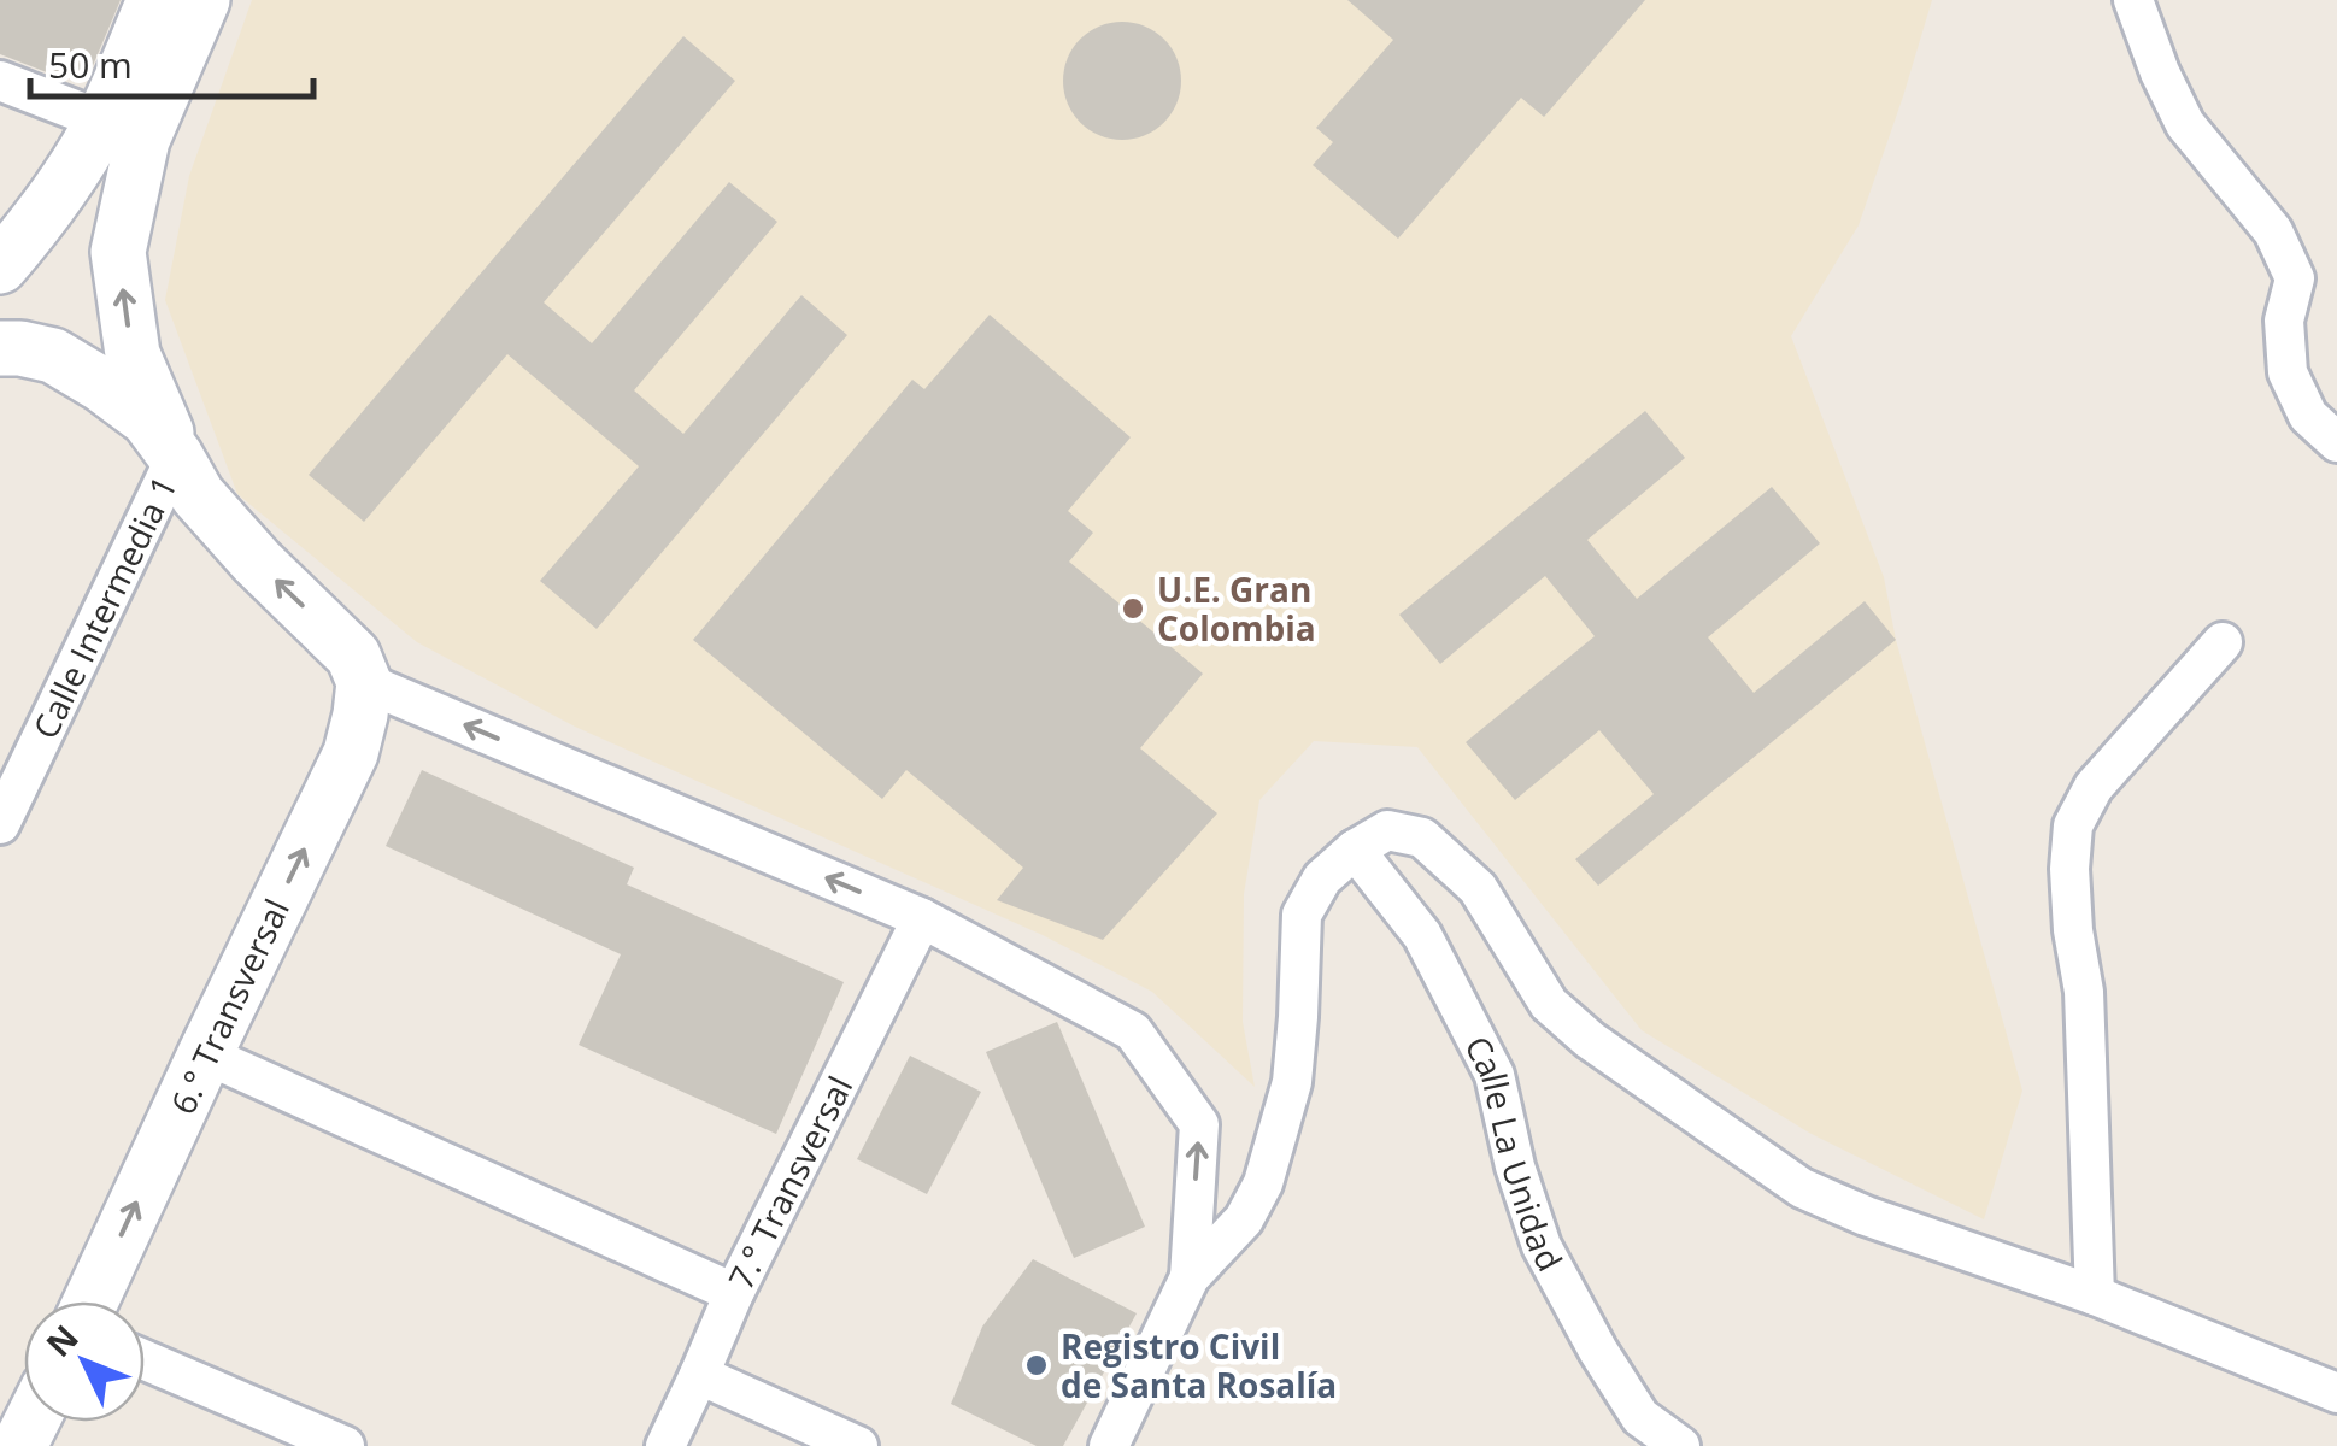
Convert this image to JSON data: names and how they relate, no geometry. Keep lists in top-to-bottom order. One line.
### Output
{"streets":{"street":["Calle Intermedia 1","6.° Transversal","Calle La Unidad","7.° Transversal"]},"one_way":["6.° Transversal"],"places":["U.E. Gran Colombia","Registro Civil de Santa Rosalía"],"scale_bar":"50 m","north":"top left"}
